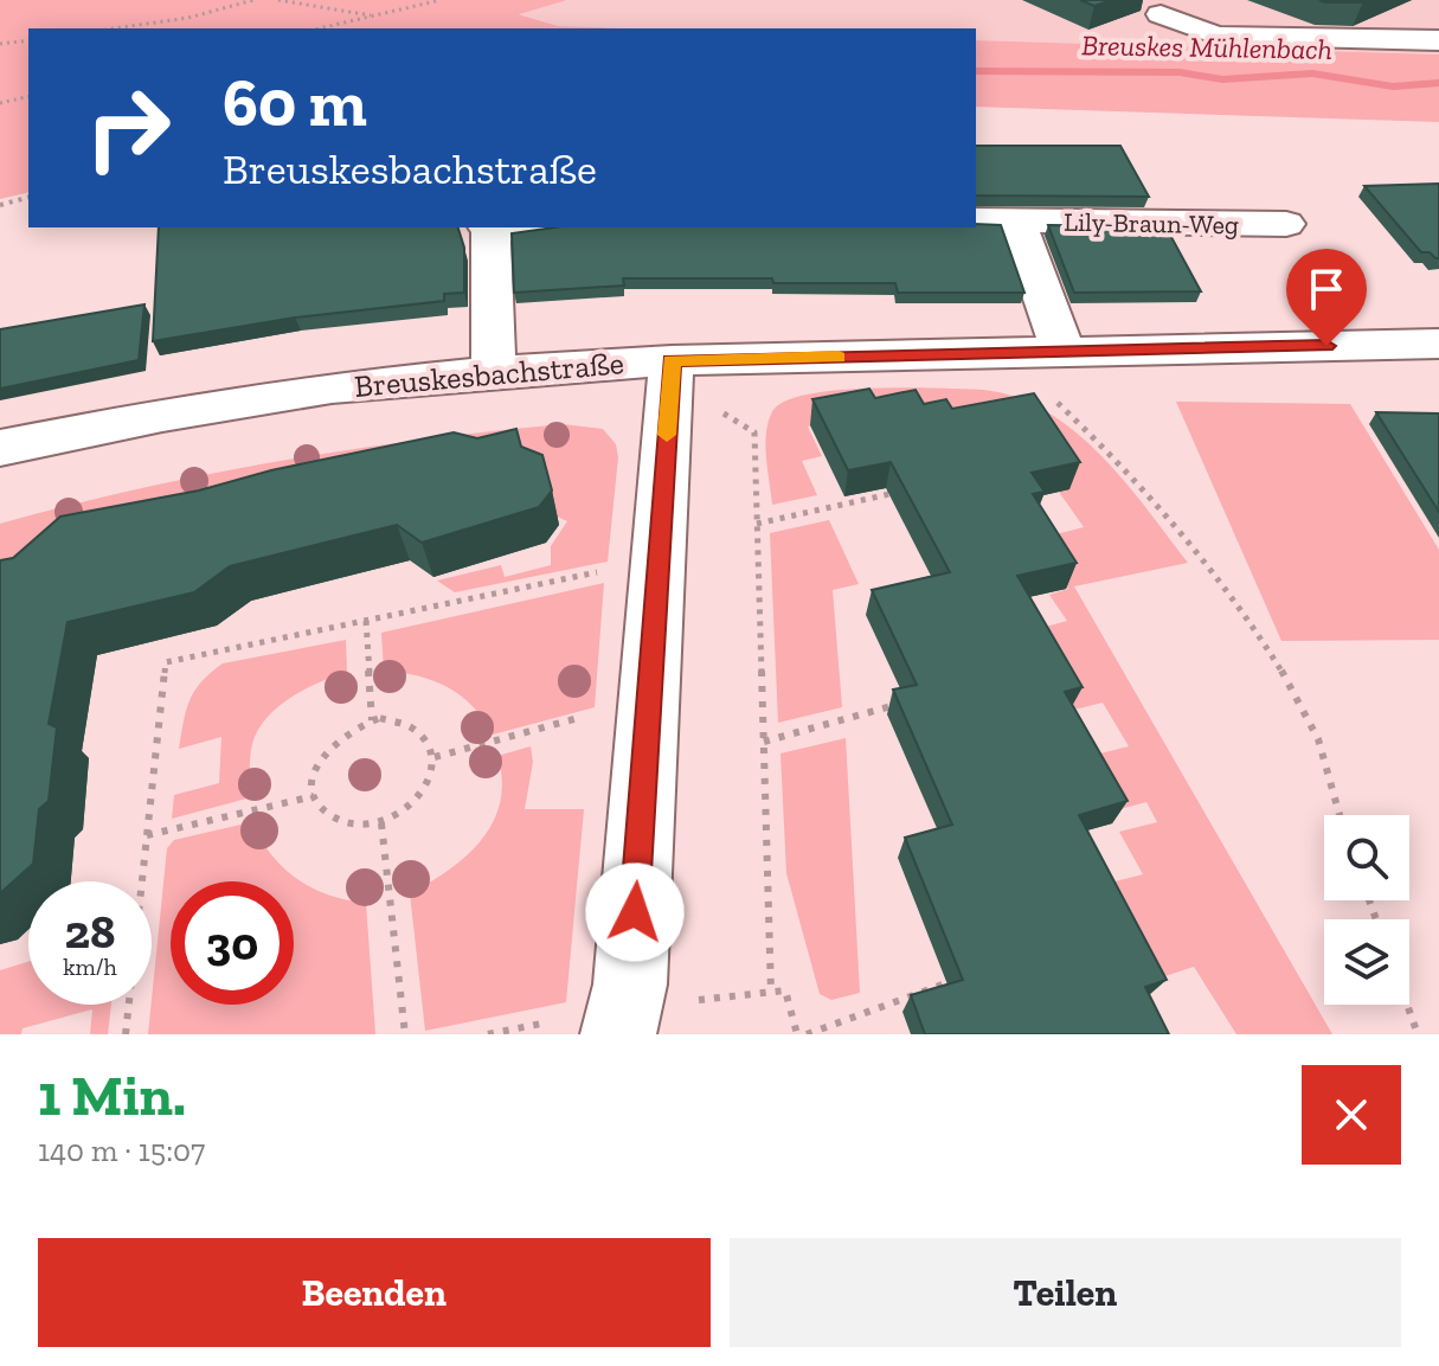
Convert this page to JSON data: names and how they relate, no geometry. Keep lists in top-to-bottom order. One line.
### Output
{"streets":{"street":["Lily-Braun-Weg","Breuskesbachstraße"]},"crossings":[["Lily-Braun-Weg","Breuskesbachstraße"]],"water":["Breuskes Mühlenbach"],"page":{"turn":["60 m","Breuskesbachstraße"],"speed":"28 km/h","limit":"30","heading":["1 Min.","140 m · 15:07"],"buttons":["Beenden","Teilen"]}}
